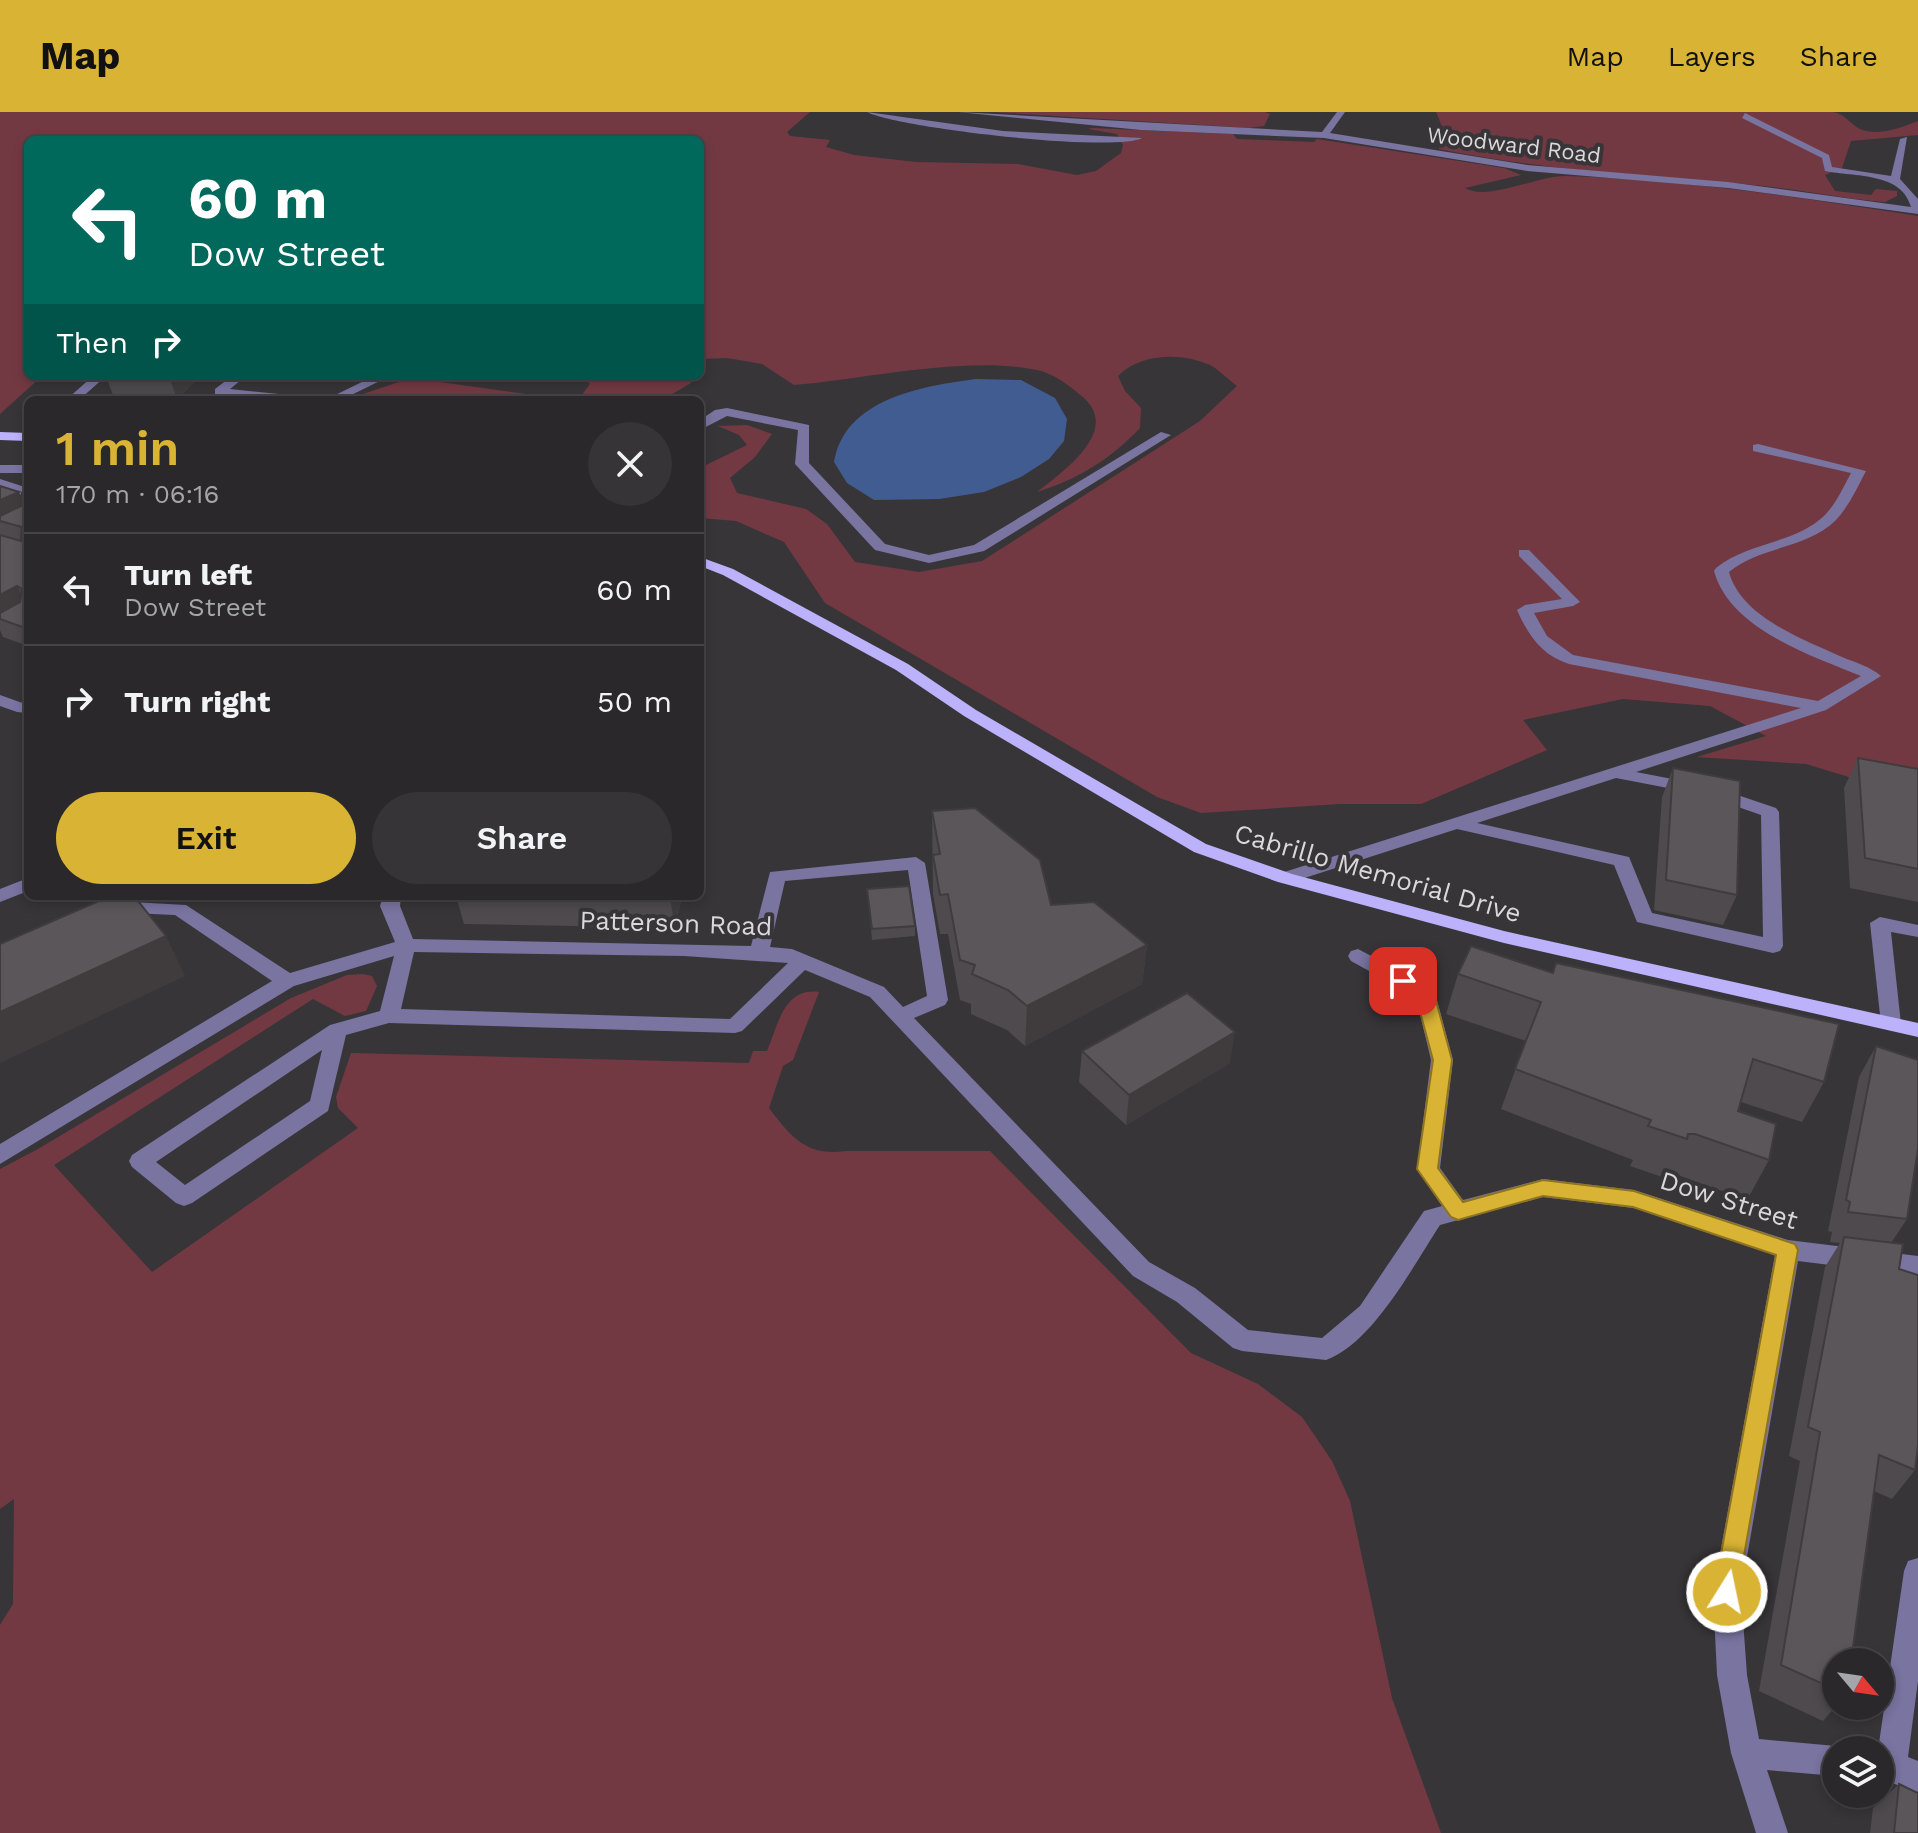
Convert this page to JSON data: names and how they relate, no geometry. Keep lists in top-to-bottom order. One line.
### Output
{"streets":{"main road":["Cabrillo Memorial Drive"],"street":["Woodward Road","Patterson Road","Dow Street"]},"crossings":[["Patterson Road","Dow Street"]],"north":"bottom right","page":{"header":"Map","nav":["Map","Layers","Share"],"turn":["60 m","Dow Street"],"then":"Then","heading":["1 min","170 m · 06:16"],"list":[{"name":"Turn left","note":"Dow Street","value":"60 m"},{"name":"Turn right","value":"50 m"}],"buttons":["Exit","Share"]}}
